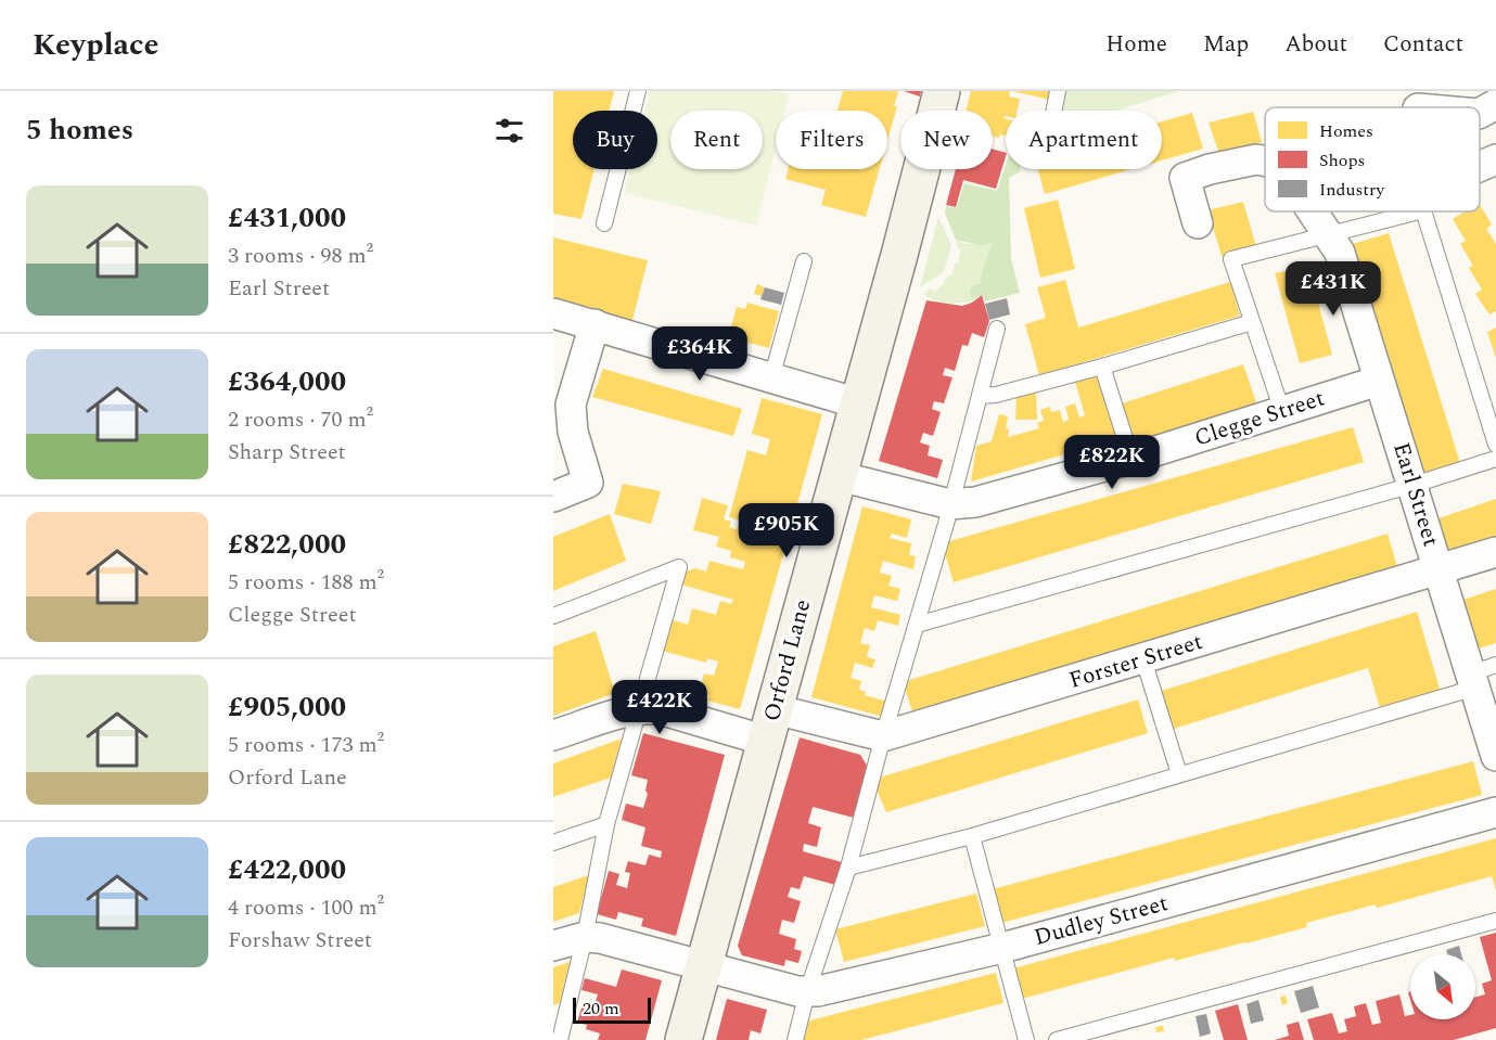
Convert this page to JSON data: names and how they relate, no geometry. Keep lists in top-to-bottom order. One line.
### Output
{"streets":{"street":["Clegge Street","Earl Street","Orford Lane","Forster Street","Dudley Street"]},"crossings":[["Clegge Street","Earl Street"],["Clegge Street","Orford Lane"],["Earl Street","Forster Street"],["Orford Lane","Dudley Street"]],"legend":["Homes","Shops","Industry"],"scale_bar":"20 m","north":"bottom right","page":{"header":"Keyplace","nav":["Home","Map","About","Contact"],"heading":"5 homes","chip":["Buy","Rent","Filters","New","Apartment"],"list":[{"name":"£431,000","note":"3 rooms · 98 m² · Earl Street"},{"name":"£364,000","note":"2 rooms · 70 m² · Sharp Street"},{"name":"£822,000","note":"5 rooms · 188 m² · Clegge Street"},{"name":"£905,000","note":"5 rooms · 173 m² · Orford Lane"},{"name":"£422,000","note":"4 rooms · 100 m² · Forshaw Street"}],"price":["£431K","£364K","£822K","£905K","£422K"],"scale":"20 m"}}
